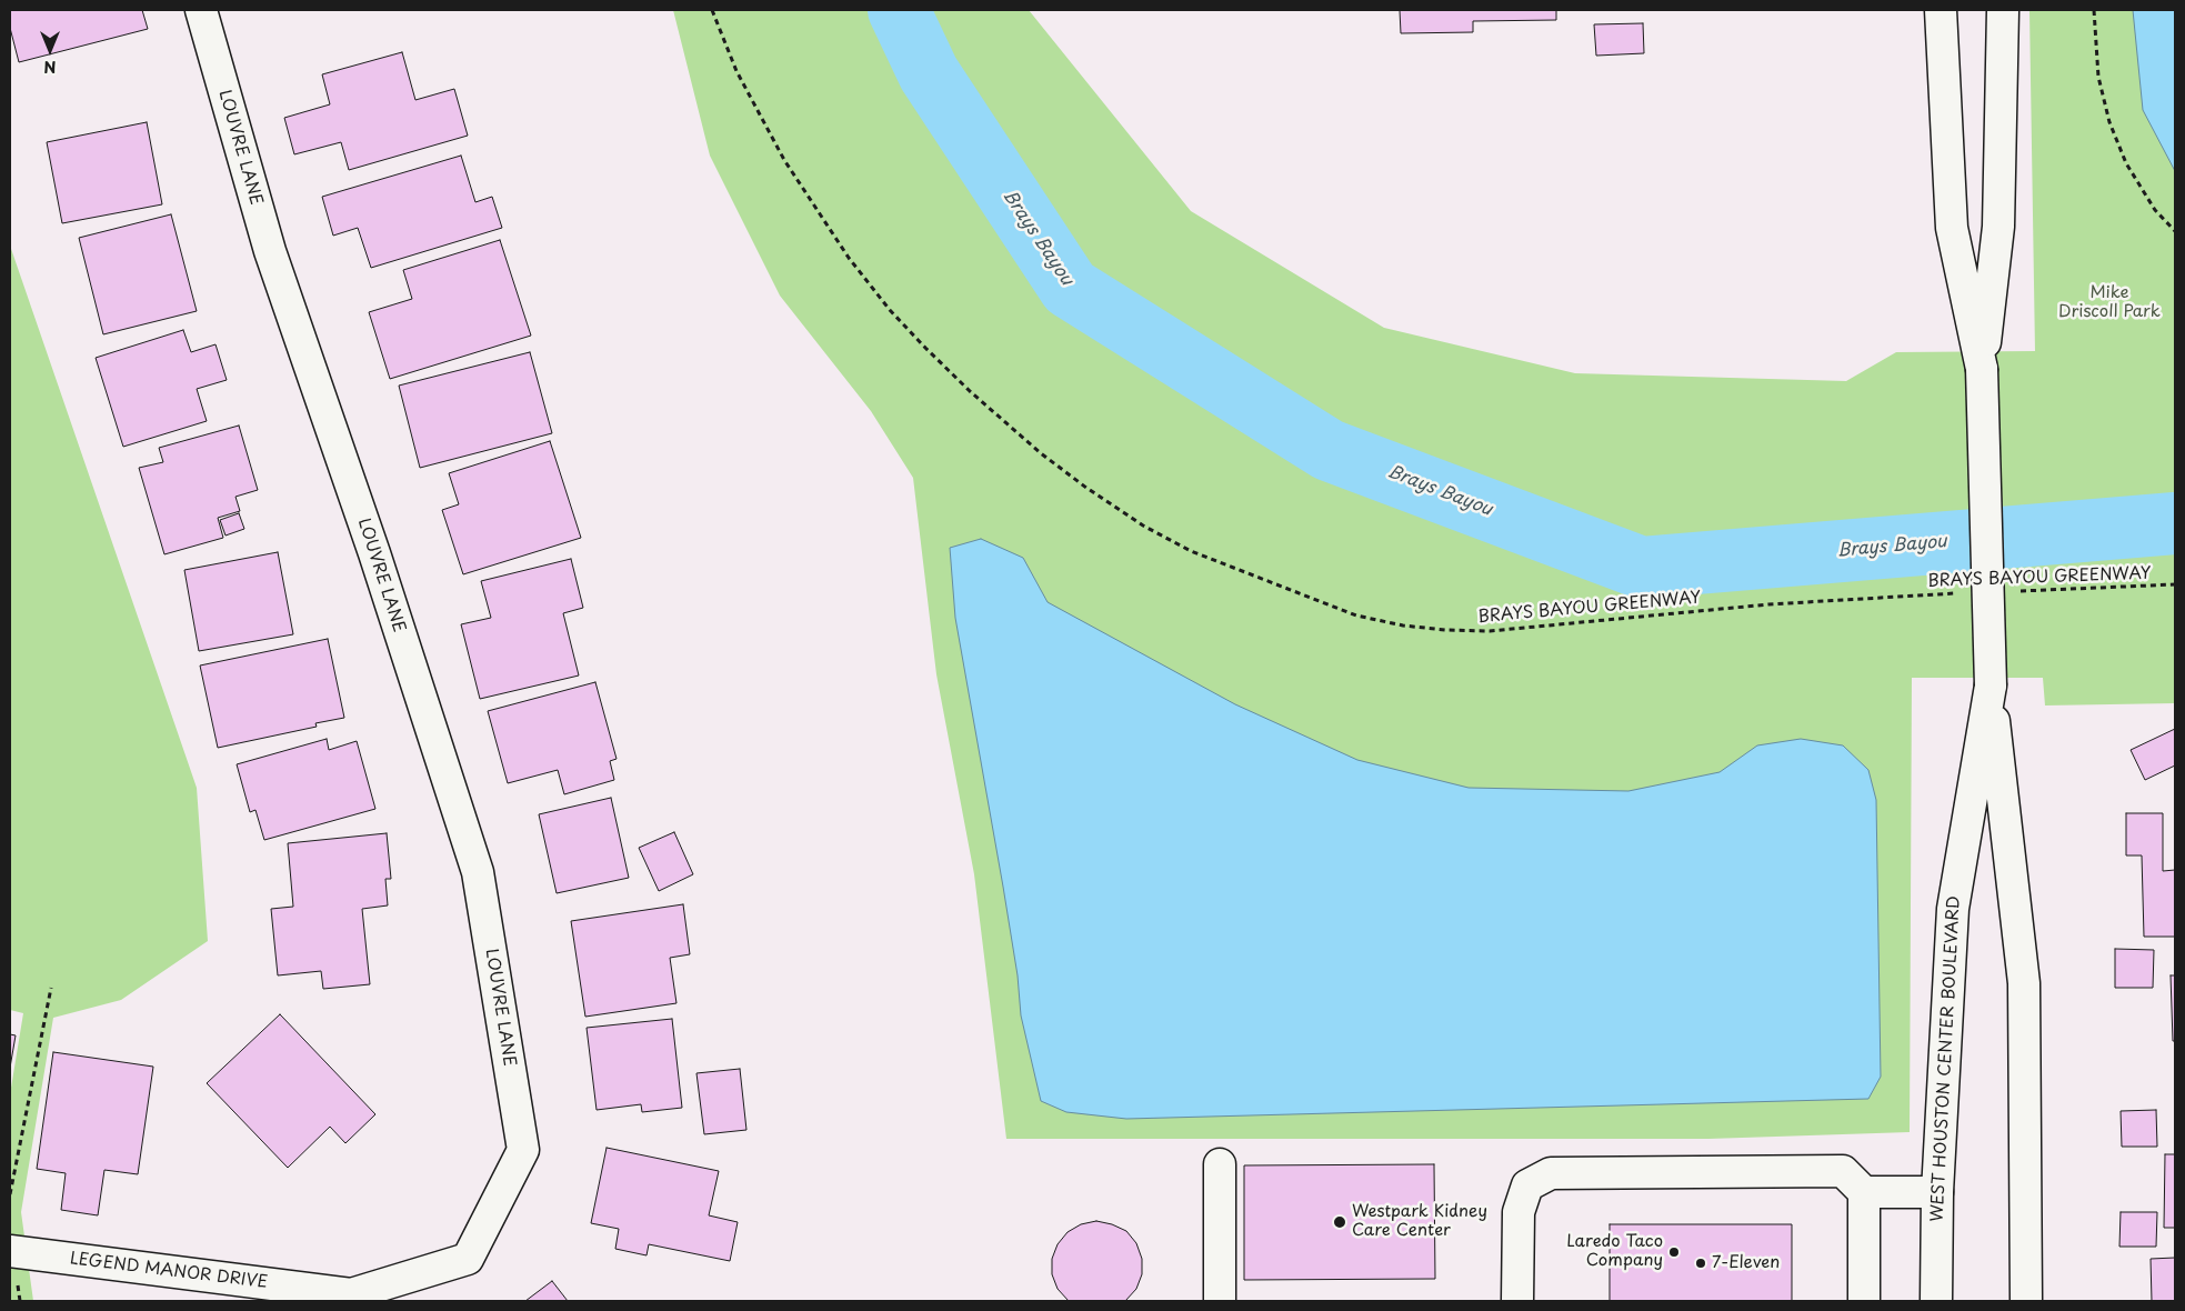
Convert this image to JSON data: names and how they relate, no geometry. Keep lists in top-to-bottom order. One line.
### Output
{"streets":{"main road":["LOUVRE LANE","WEST HOUSTON CENTER BOULEVARD","LEGEND MANOR DRIVE"],"path":["BRAYS BAYOU GREENWAY"]},"crossings":[["LOUVRE LANE","LEGEND MANOR DRIVE"]],"water":["Brays Bayou"],"parks":["Mike Driscoll Park"],"places":["Westpark Kidney Care Center","Laredo Taco Company","7-Eleven"],"north":"bottom"}
